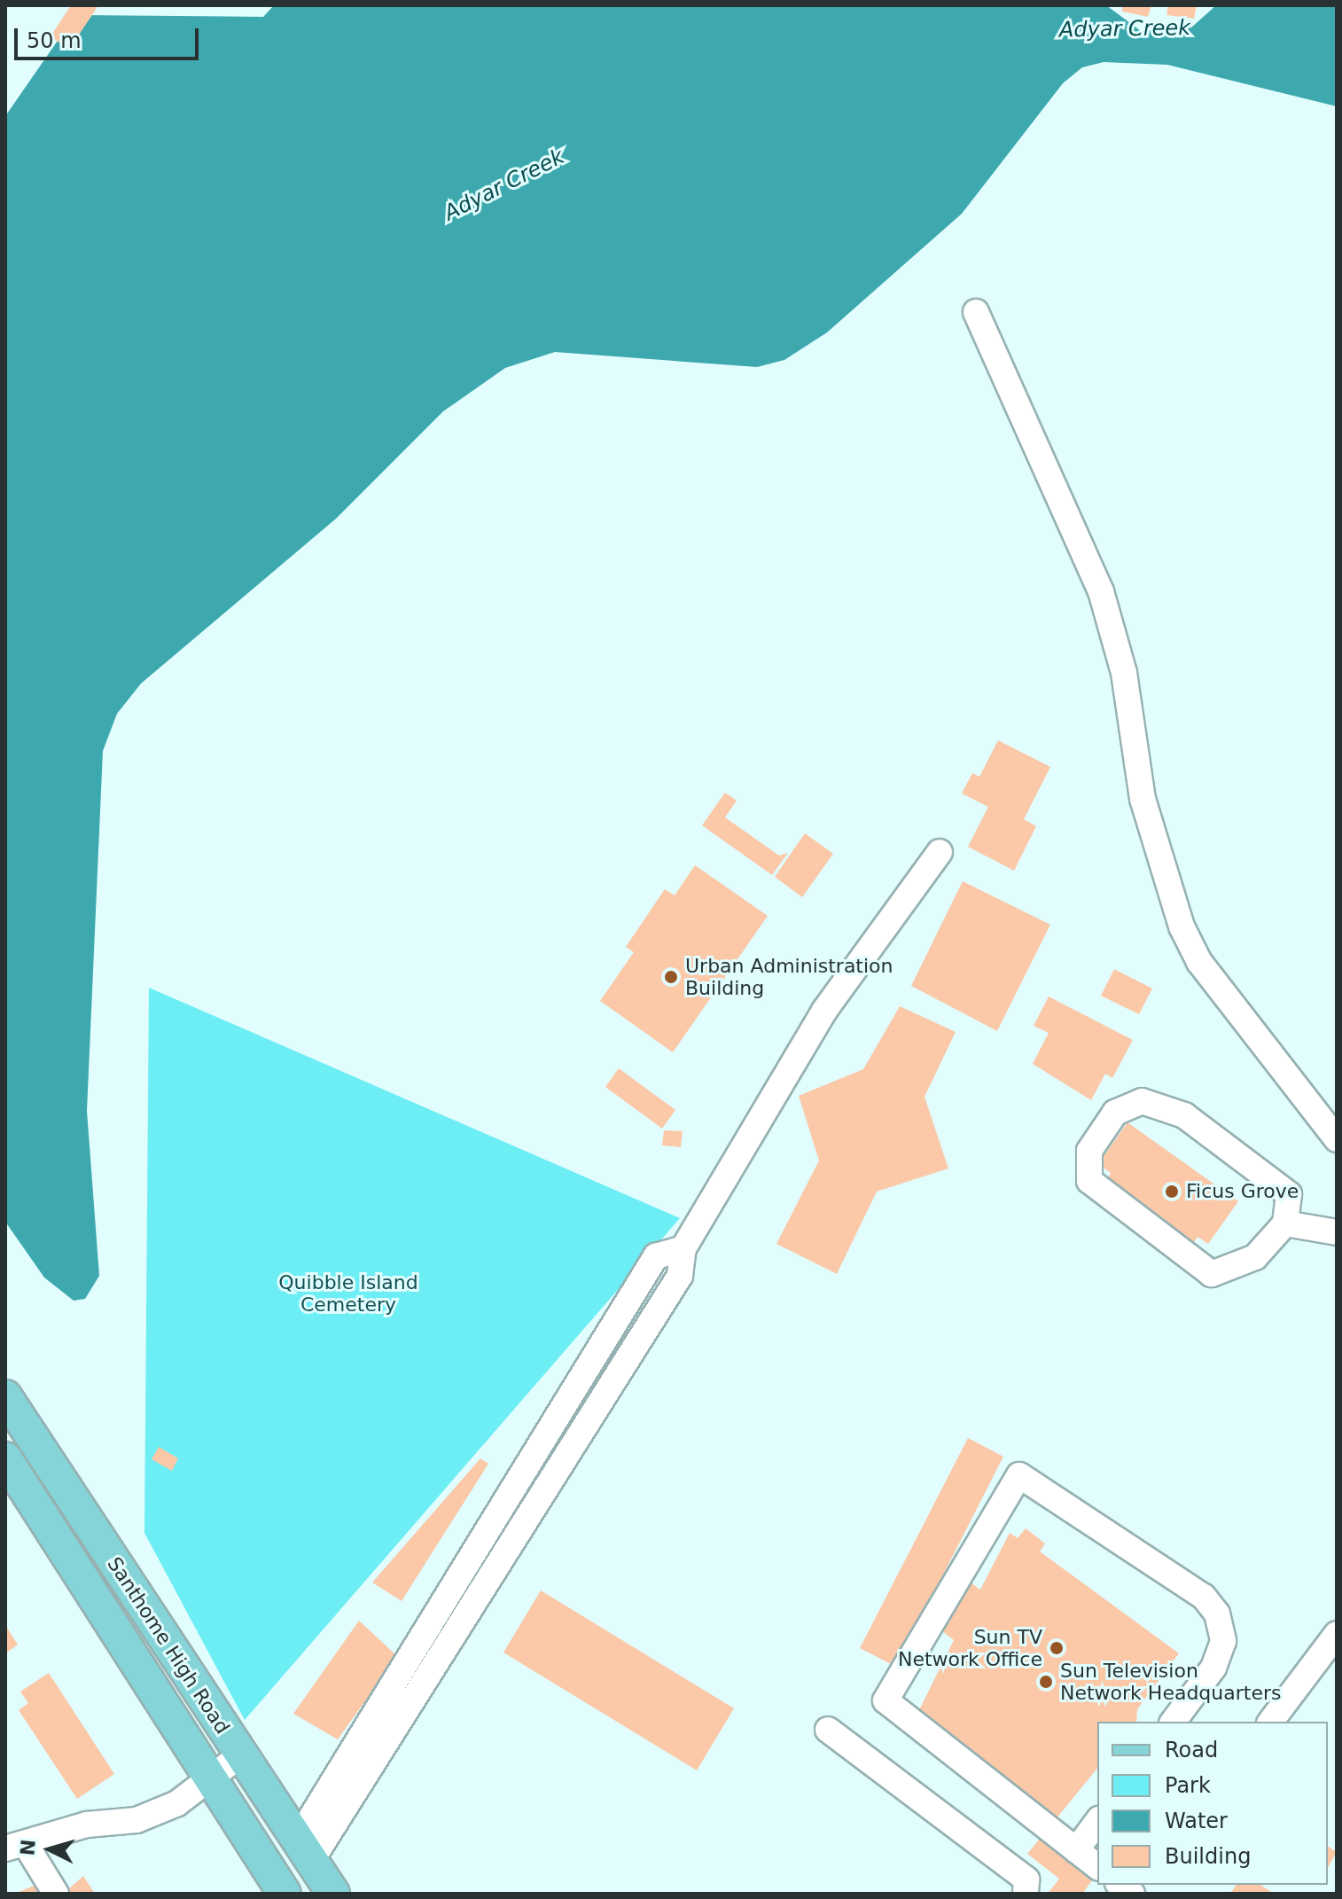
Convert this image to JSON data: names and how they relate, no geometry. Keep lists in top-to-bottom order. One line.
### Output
{"streets":{"main road":["Santhome High Road"]},"water":["Adyar Creek"],"parks":["Quibble Island Cemetery"],"places":["Urban Administration Building","Ficus Grove","Sun TV Network Office","Sun Television Network Headquarters"],"legend":["Road","Park","Water","Building"],"scale_bar":"50 m","north":"left"}
